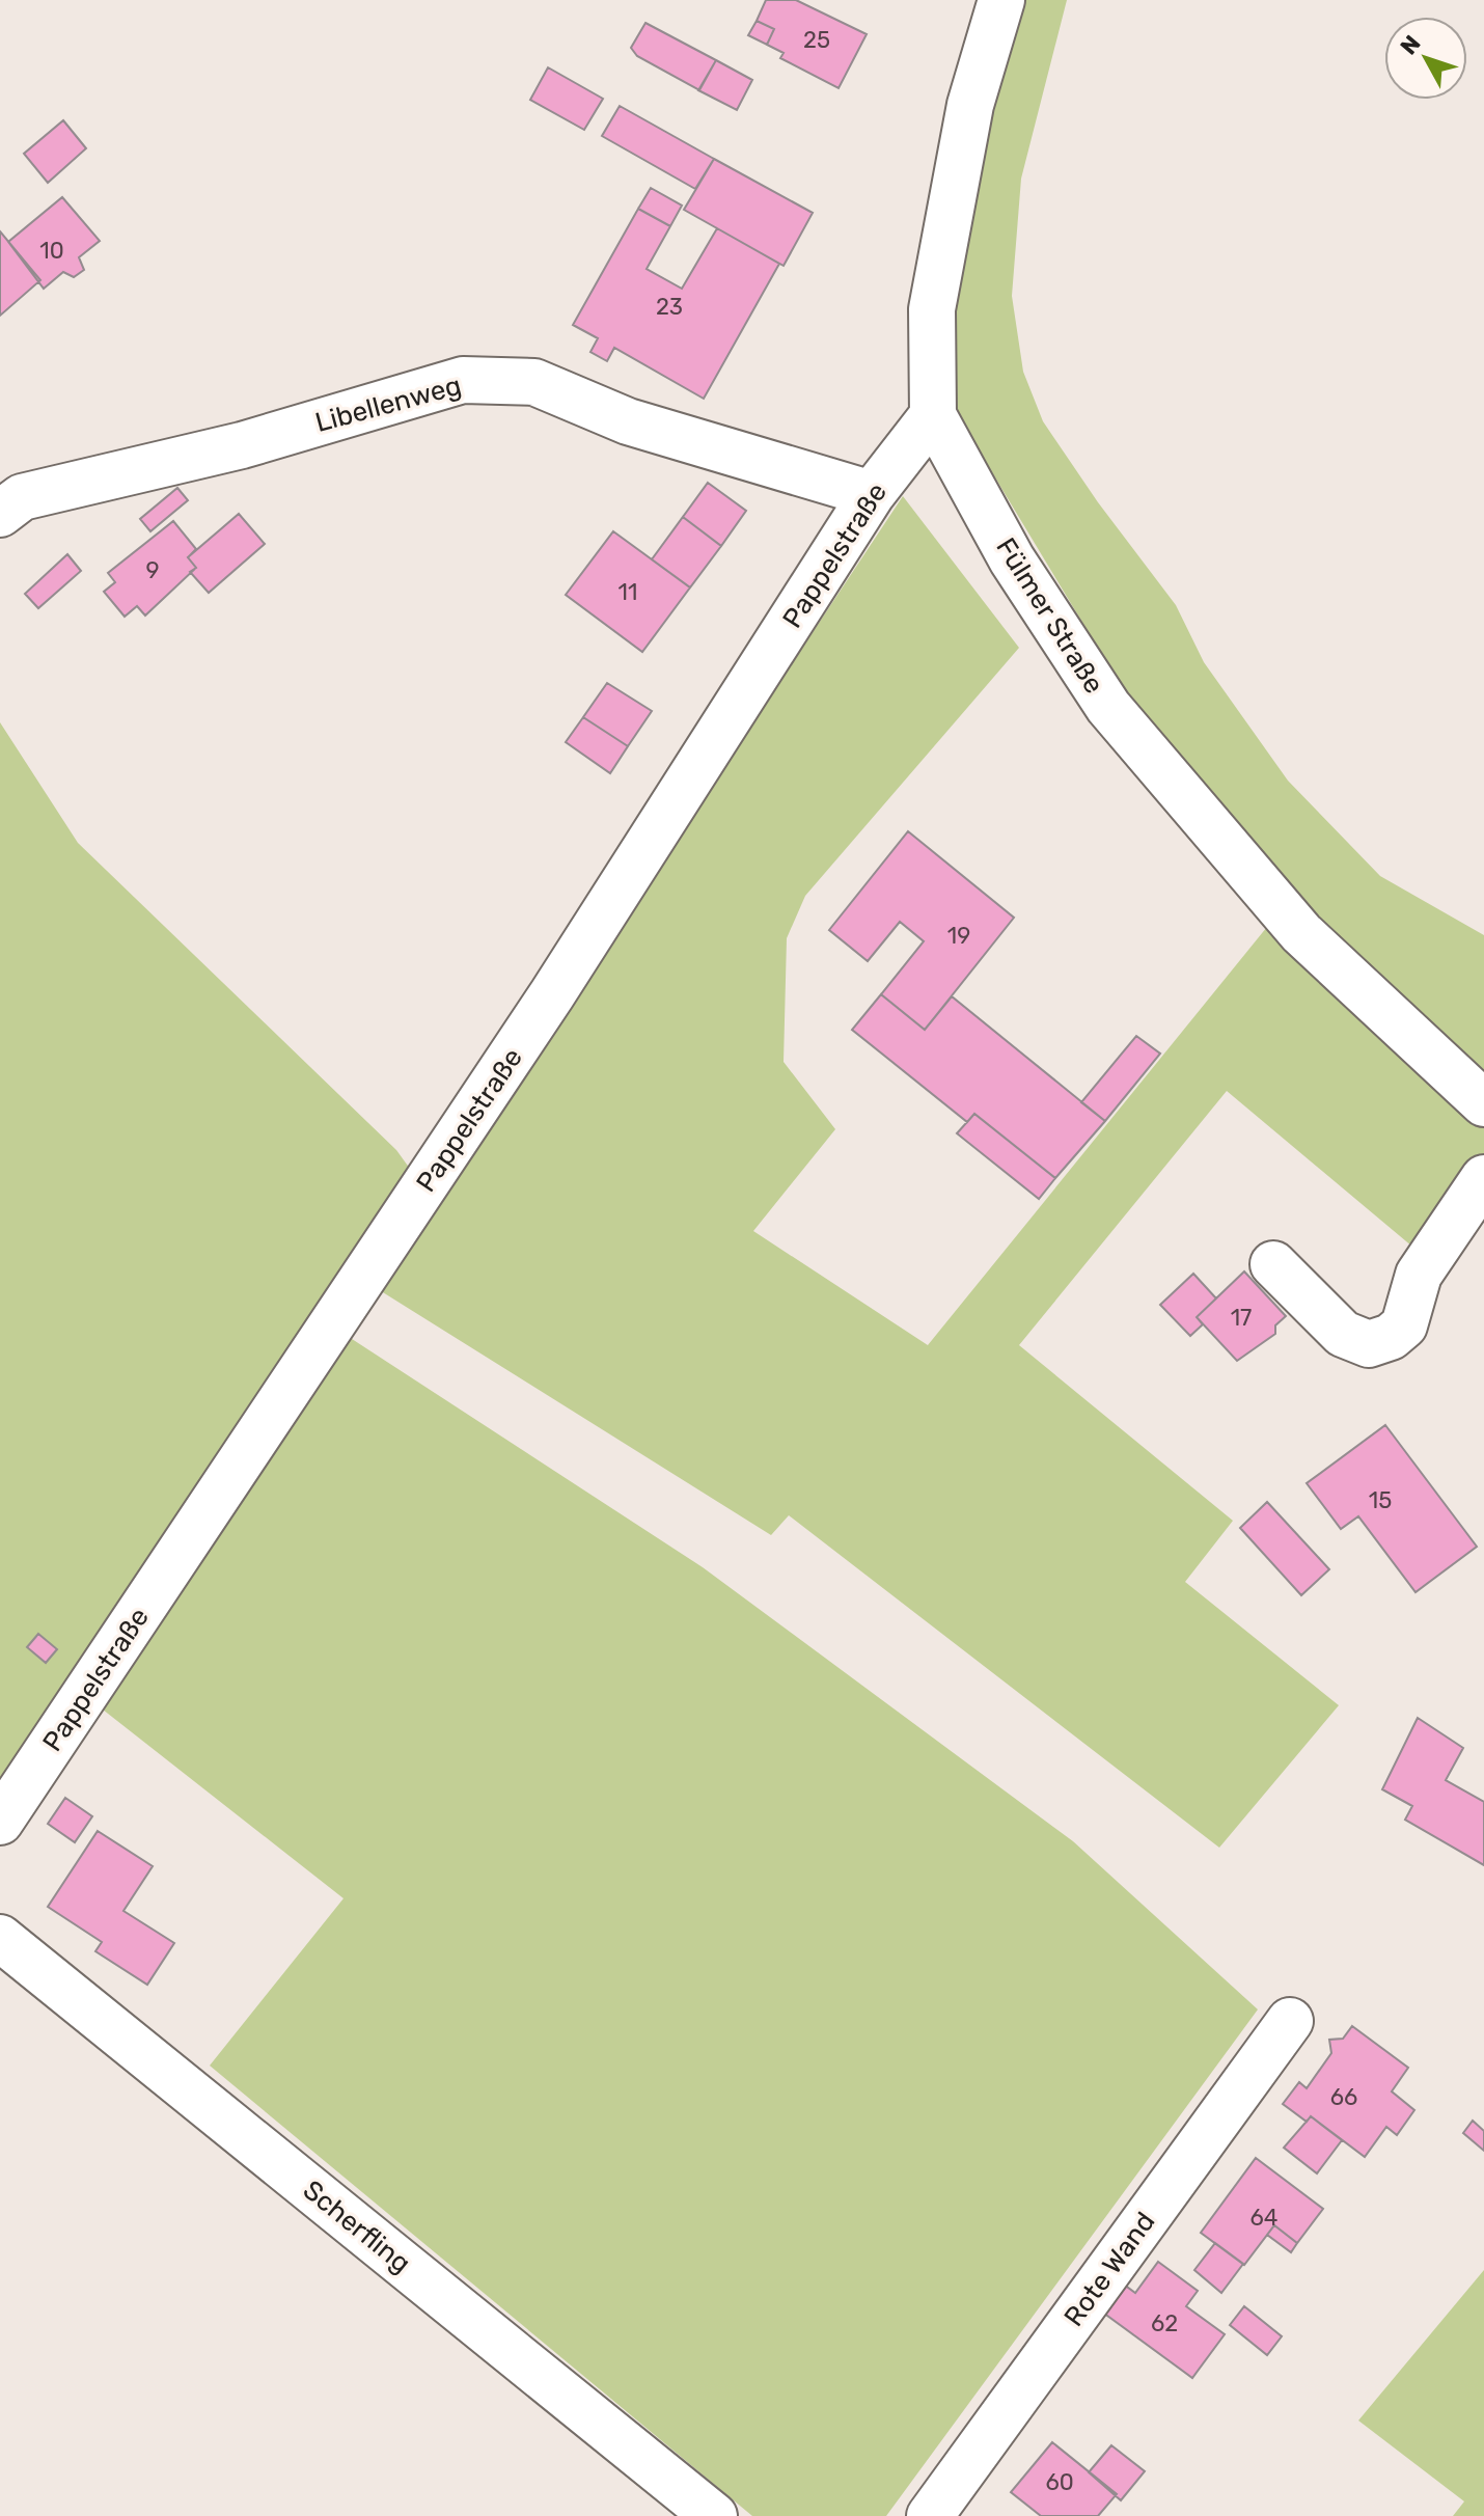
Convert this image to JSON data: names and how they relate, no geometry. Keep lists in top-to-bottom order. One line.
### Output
{"streets":{"street":["Libellenweg","Pappelstraße","Fülmer Straße","Scherfling","Rote Wand"]},"crossings":[["Libellenweg","Pappelstraße"],["Pappelstraße","Fülmer Straße"]],"house_numbers":["25","10","23","9","11","19","17","15","66","64","62","60"],"north":"top left"}
